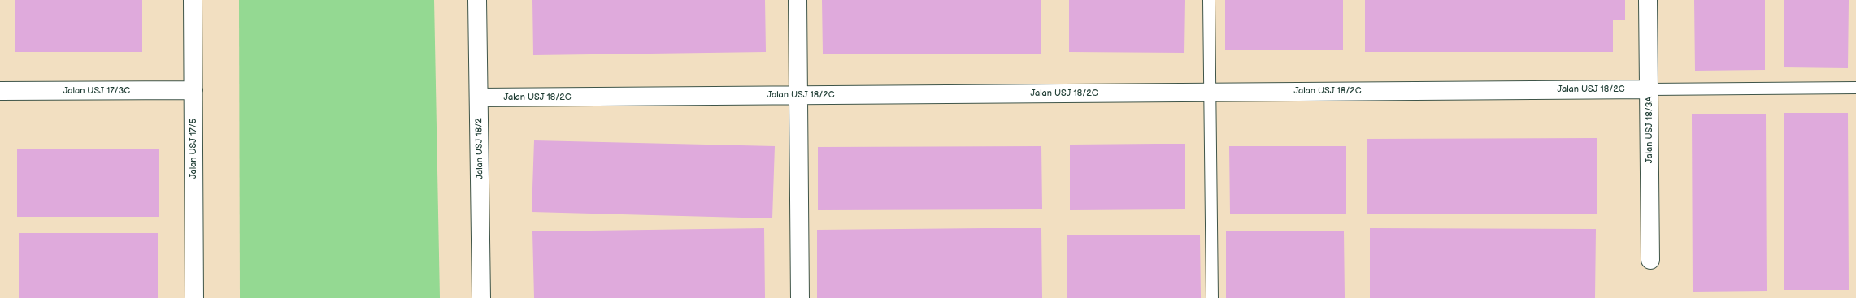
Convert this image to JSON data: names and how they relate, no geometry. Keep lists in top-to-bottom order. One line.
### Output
{"streets":{"street":["Jalan USJ 18/2C","Jalan USJ 17/3C","Jalan USJ 18/3A","Jalan USJ 17/5","Jalan USJ 18/2"]},"crossings":[["Jalan USJ 18/2C","Jalan USJ 18/3A"],["Jalan USJ 18/2C","Jalan USJ 18/2"],["Jalan USJ 17/3C","Jalan USJ 17/5"]]}
